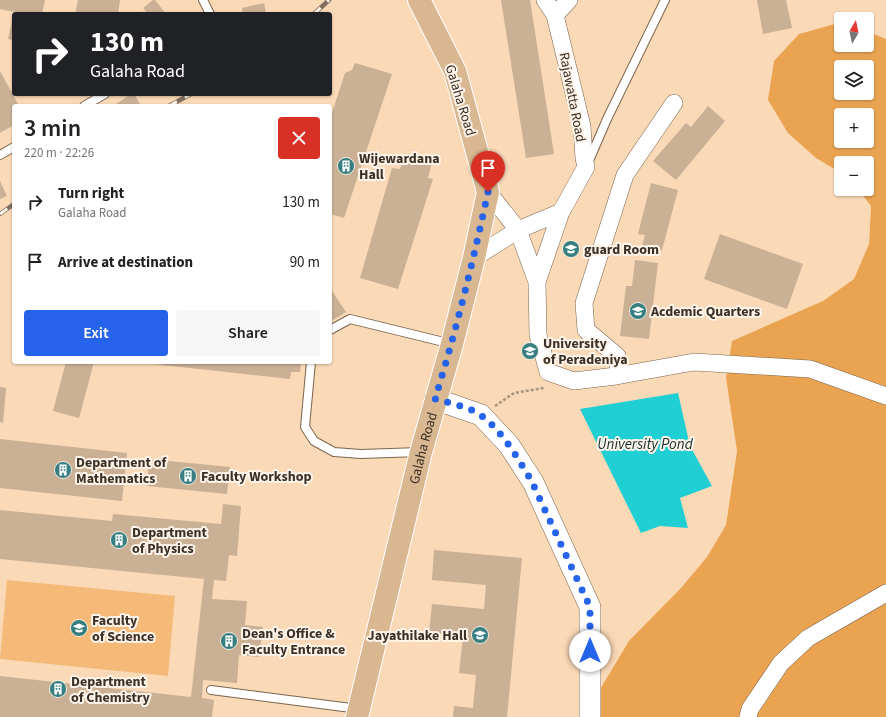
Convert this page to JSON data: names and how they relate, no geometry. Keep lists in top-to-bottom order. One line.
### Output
{"streets":{"main road":["Galaha Road"],"street":["Rajawatta Road"]},"water":["University Pond"],"places":{"building":["Wijewardana Hall","Department of Mathematics","Faculty Workshop","Department of Physics","Dean's Office & Faculty Entrance","Department of Chemistry"],"school or university":["guard Room","Acdemic Quarters","University of Peradeniya","Faculty of Science","Jayathilake Hall"]},"north":"top","page":{"map_buttons":["+","−"],"turn":["130 m","Galaha Road"],"heading":["3 min","220 m · 22:26"],"list":[{"name":"Turn right","note":"Galaha Road","value":"130 m"},{"name":"Arrive at destination","value":"90 m"}],"buttons":["Exit","Share"]}}
